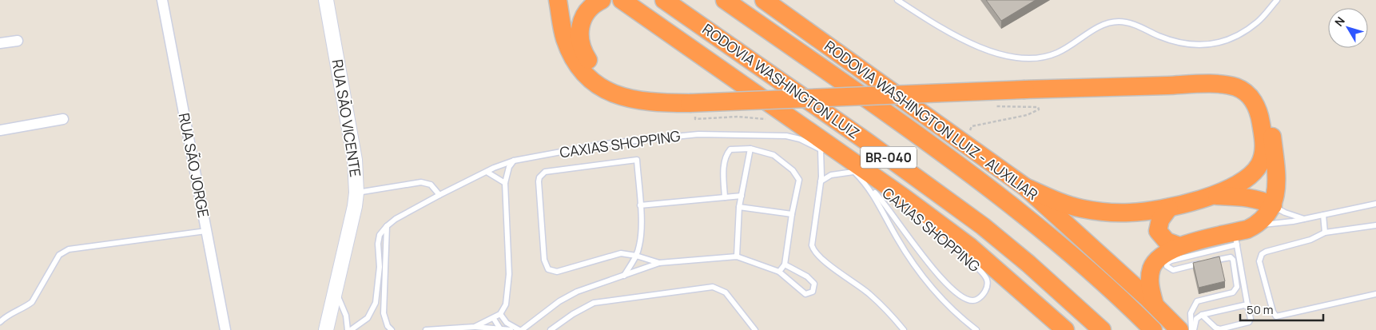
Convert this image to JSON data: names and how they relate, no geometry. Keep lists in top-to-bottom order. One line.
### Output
{"streets":{"highway":["RODOVIA WASHINGTON LUIZ","RODOVIA WASHINGTON LUIZ - AUXILIAR","BR-040"],"main road":["RUA SĀO VICENTE"],"street":["RUA SÃO JORGE"],"lane":["CAXIAS SHOPPING"]},"scale_bar":"50 m","north":"top left"}
